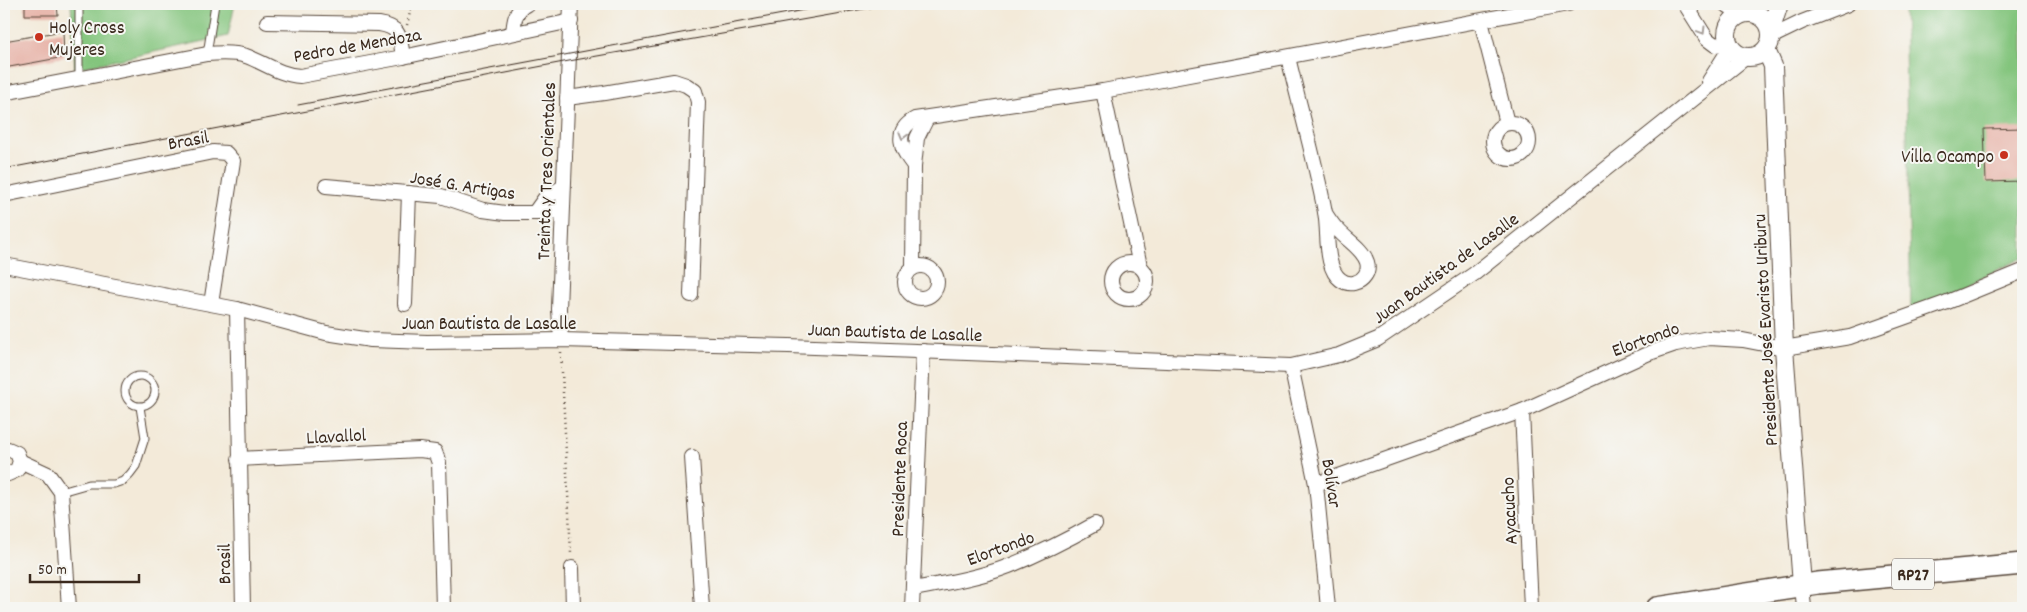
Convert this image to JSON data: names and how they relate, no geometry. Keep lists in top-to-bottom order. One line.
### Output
{"streets":{"main road":["RP27"],"street":["Pedro de Mendoza","Brasil","Treinta y Tres Orientales","José G. Artigas","Juan Bautista de Lasalle","Presidente José Evaristo Uriburu","Elortondo","Llavallol","Presidente Roca","Bolívar","Ayacucho"]},"crossings":[["Pedro de Mendoza","Treinta y Tres Orientales"],["Brasil","Juan Bautista de Lasalle"],["Brasil","Llavallol"],["Treinta y Tres Orientales","José G. Artigas"],["Treinta y Tres Orientales","Juan Bautista de Lasalle"],["Juan Bautista de Lasalle","Presidente José Evaristo Uriburu"],["Juan Bautista de Lasalle","Presidente Roca"],["Juan Bautista de Lasalle","Bolívar"],["Presidente José Evaristo Uriburu","Elortondo"],["Presidente José Evaristo Uriburu","RP27"],["Elortondo","Presidente Roca"],["Elortondo","Bolívar"],["Elortondo","Ayacucho"]],"places":["Holy Cross Mujeres","Villa Ocampo"],"scale_bar":"50 m"}
